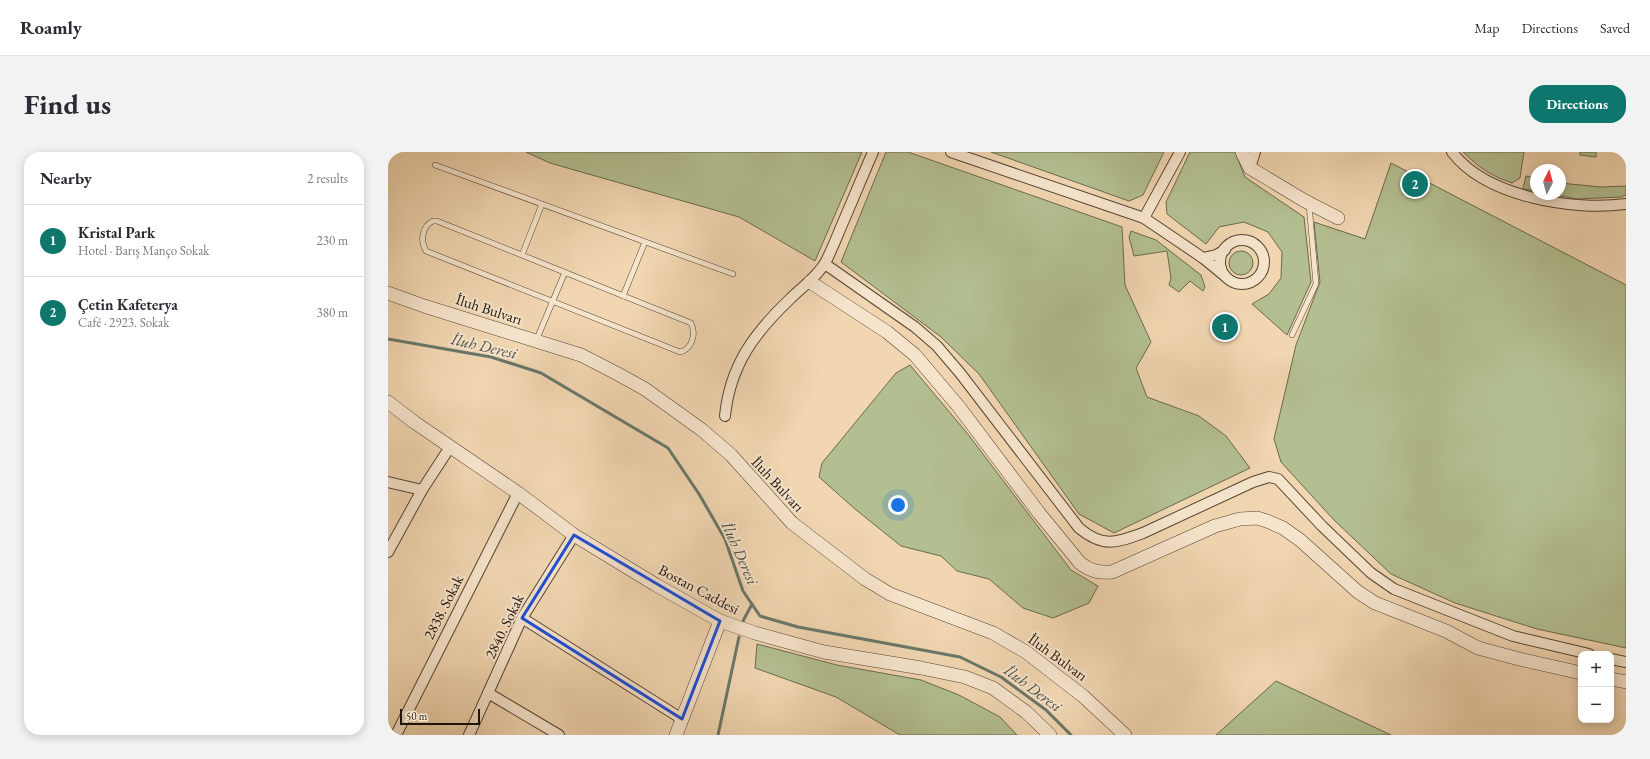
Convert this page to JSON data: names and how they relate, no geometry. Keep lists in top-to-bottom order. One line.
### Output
{"streets":{"street":["İluh Bulvarı","Bostan Caddesi","2838. Sokak","2840. Sokak"]},"crossings":[["Bostan Caddesi","2838. Sokak"],["Bostan Caddesi","2840. Sokak"]],"water":["İluh Deresi"],"scale_bar":"50 m","north":"top","page":{"header":"Roamly","nav":["Map","Directions","Saved"],"buttons":"Directions","title":"Find us","heading":["Nearby","2 results"],"pins":["2","1"],"list":[{"mark":"1","name":"Kristal Park","note":"Hotel · Barış Manço Sokak","value":"230 m"},{"mark":"2","name":"Çetin Kafeterya","note":"Café · 2923. Sokak","value":"380 m"}],"map_buttons":["+","−"],"scale":"50 m"}}
